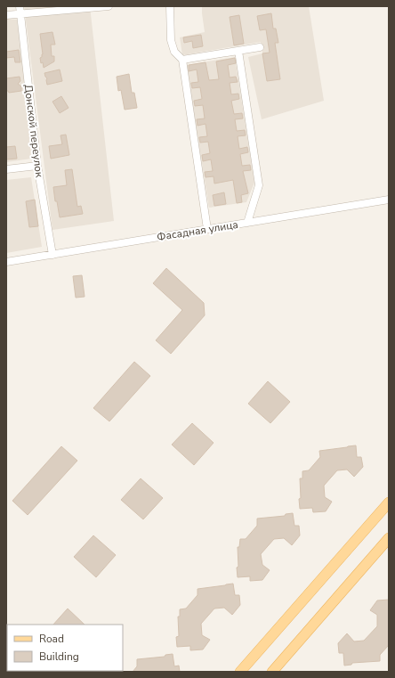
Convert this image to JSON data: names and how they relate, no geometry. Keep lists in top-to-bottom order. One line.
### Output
{"streets":{"street":["Донской переулок","Фасадная улица"]},"crossings":[["Донской переулок","Фасадная улица"]],"legend":["Road","Building"]}
